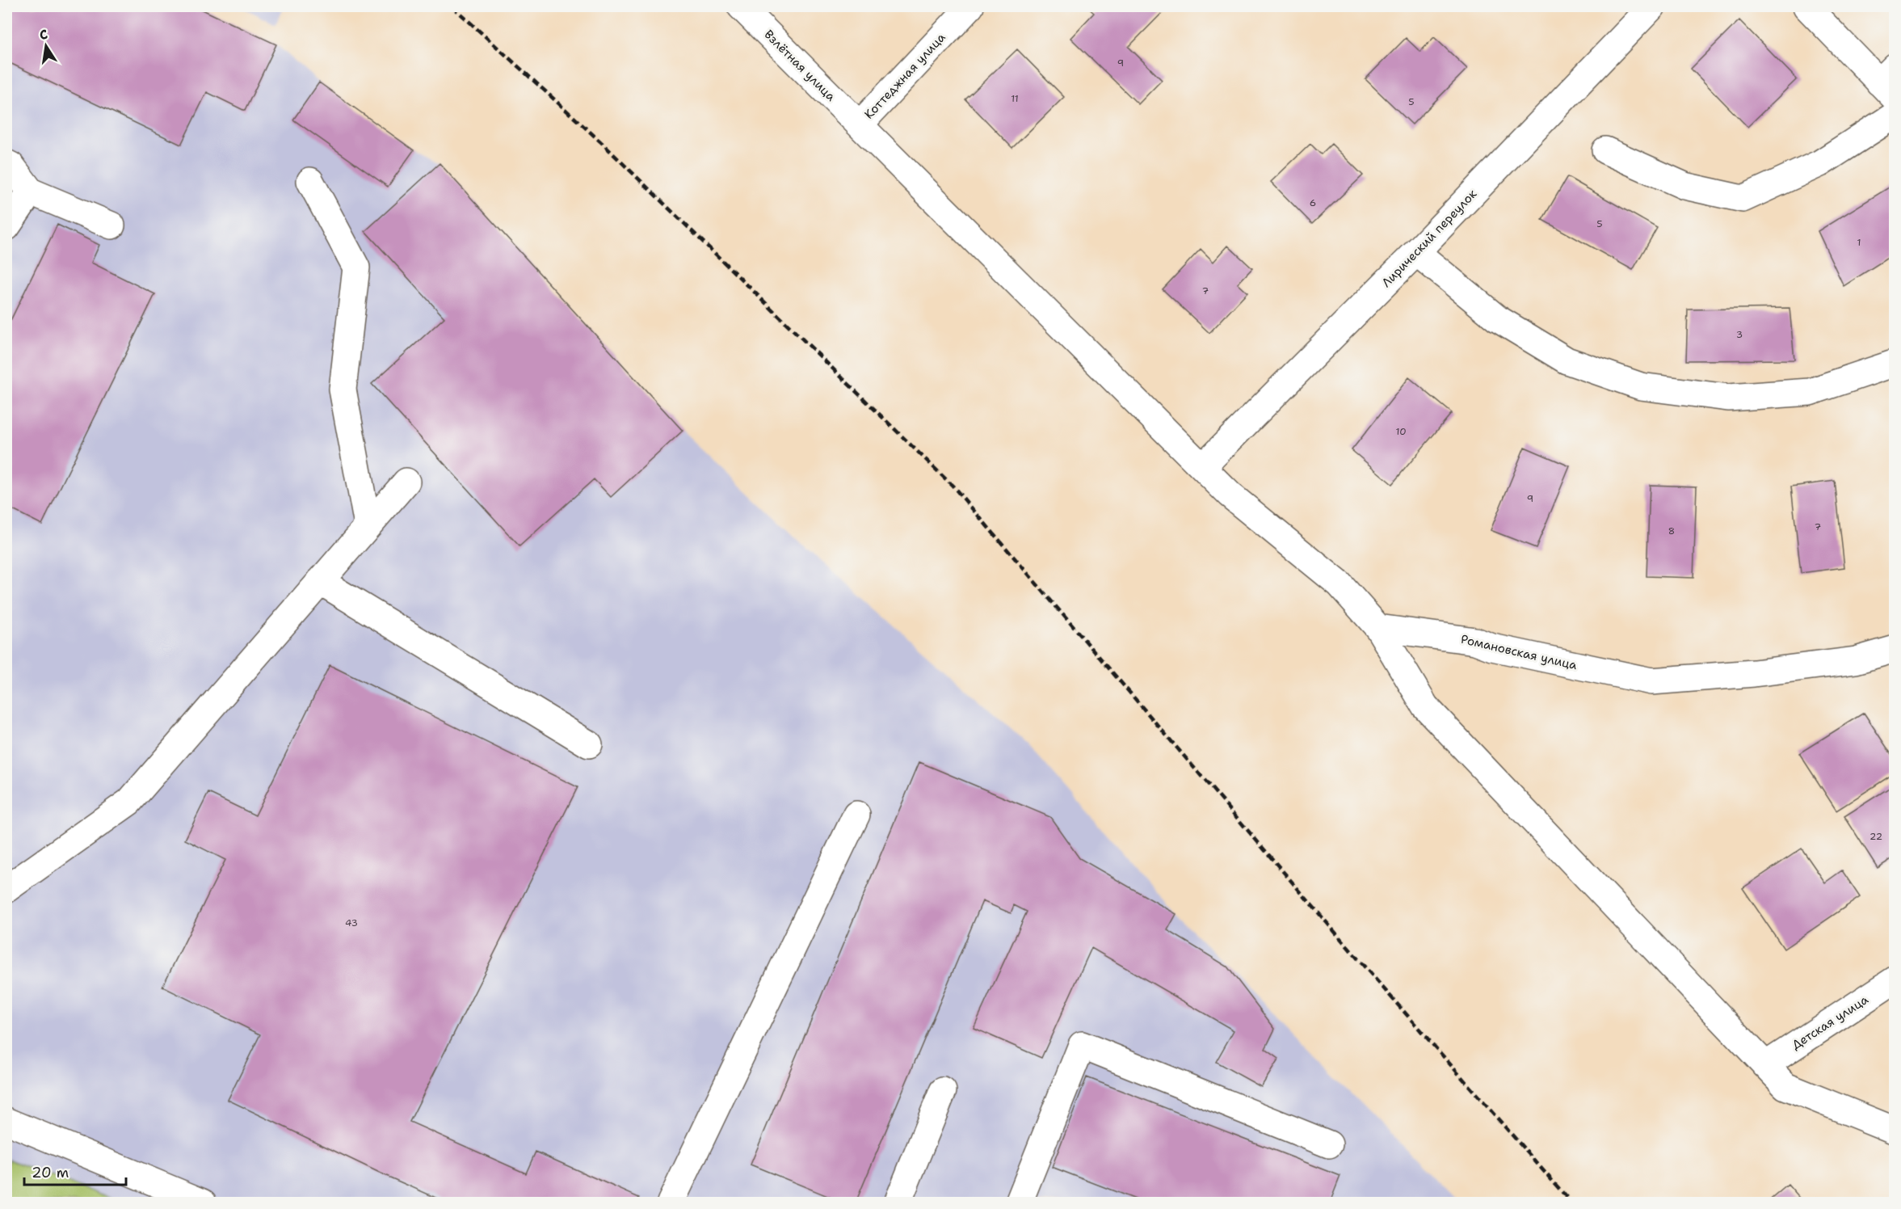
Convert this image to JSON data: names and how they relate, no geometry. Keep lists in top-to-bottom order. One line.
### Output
{"streets":{"street":["Взлётная улица","Коттеджная улица","Лирический переулок","Романовская улица","Детская улица"]},"crossings":[["Взлётная улица","Коттеджная улица"],["Взлётная улица","Лирический переулок"]],"house_numbers":["9","11","5","6","5","1","7","3","10","9","7","8","22","43"],"scale_bar":"20 m","north":"top"}
